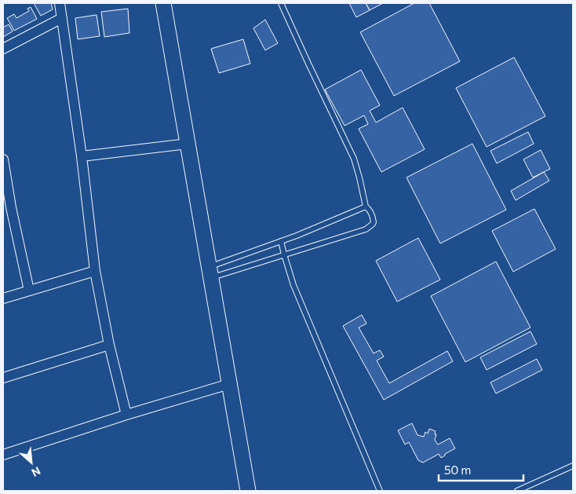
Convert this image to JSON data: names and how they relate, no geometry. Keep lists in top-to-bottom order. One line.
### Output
{"scale_bar":"50 m","north":"bottom right"}
